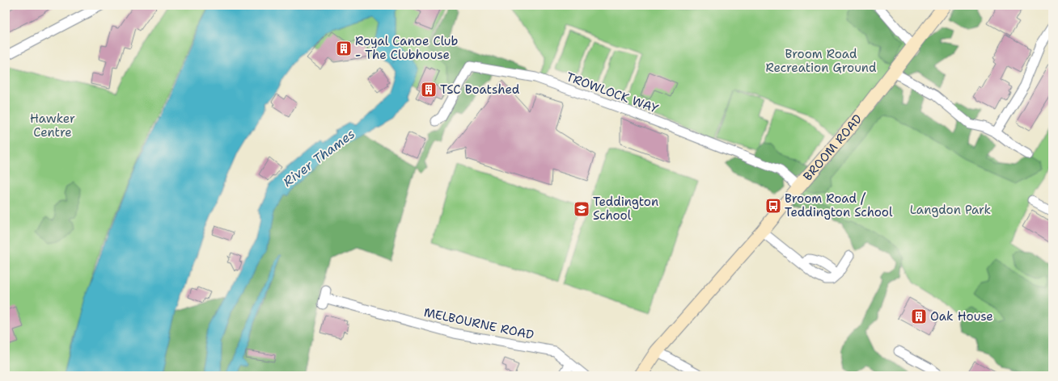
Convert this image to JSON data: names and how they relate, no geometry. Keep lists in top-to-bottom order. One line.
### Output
{"streets":{"street":["TROWLOCK WAY","BROOM ROAD","MELBOURNE ROAD"]},"crossings":[["TROWLOCK WAY","BROOM ROAD"]],"water":["River Thames"],"parks":["Broom Road Recreation Ground","Hawker Centre","Langdon Park"],"places":{"building":["Royal Canoe Club - The Clubhouse","TSC Boatshed","Oak House"],"bus stop":["Broom Road / Teddington School"],"school or university":["Teddington School"]}}
